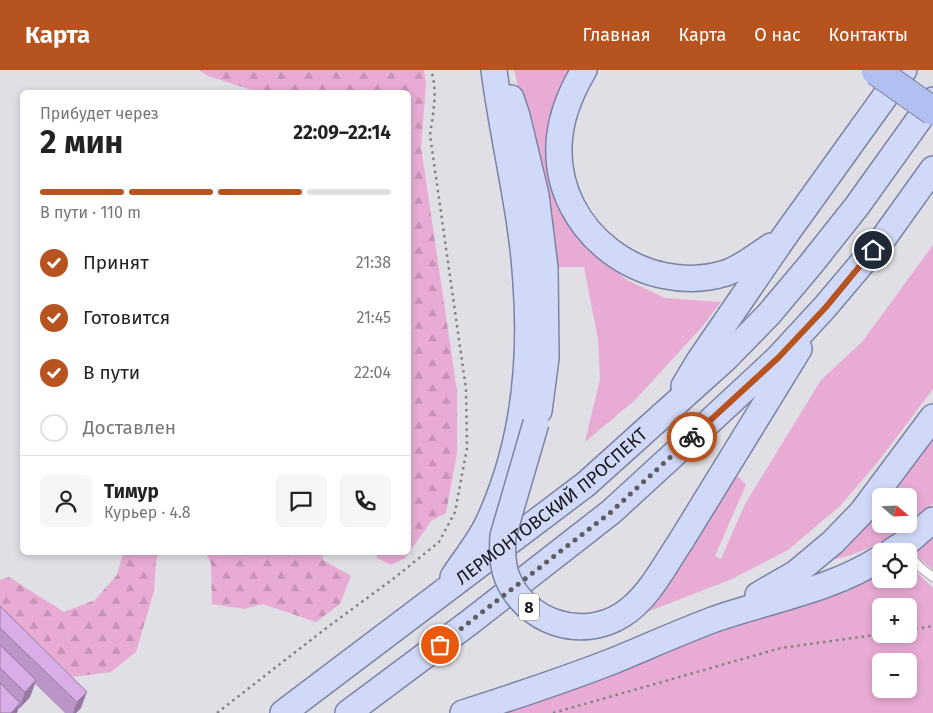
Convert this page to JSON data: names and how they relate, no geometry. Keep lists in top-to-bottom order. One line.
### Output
{"streets":{"main road":["ЛЕРМОНТОВСКИЙ ПРОСПЕКТ","8"]},"crossings":[["ЛЕРМОНТОВСКИЙ ПРОСПЕКТ","8"]],"north":"right","page":{"header":"Карта","nav":["Главная","Карта","О нас","Контакты"],"heading":["2 мин","Прибудет через","22:09–22:14"],"panel":["Тимур","Курьер · 4.8"],"bar":"В пути · 110 m","list":[["Принят","21:38"],["Готовится","21:45"],["В пути","22:04"],"Доставлен"],"map_buttons":["+","−"]}}
